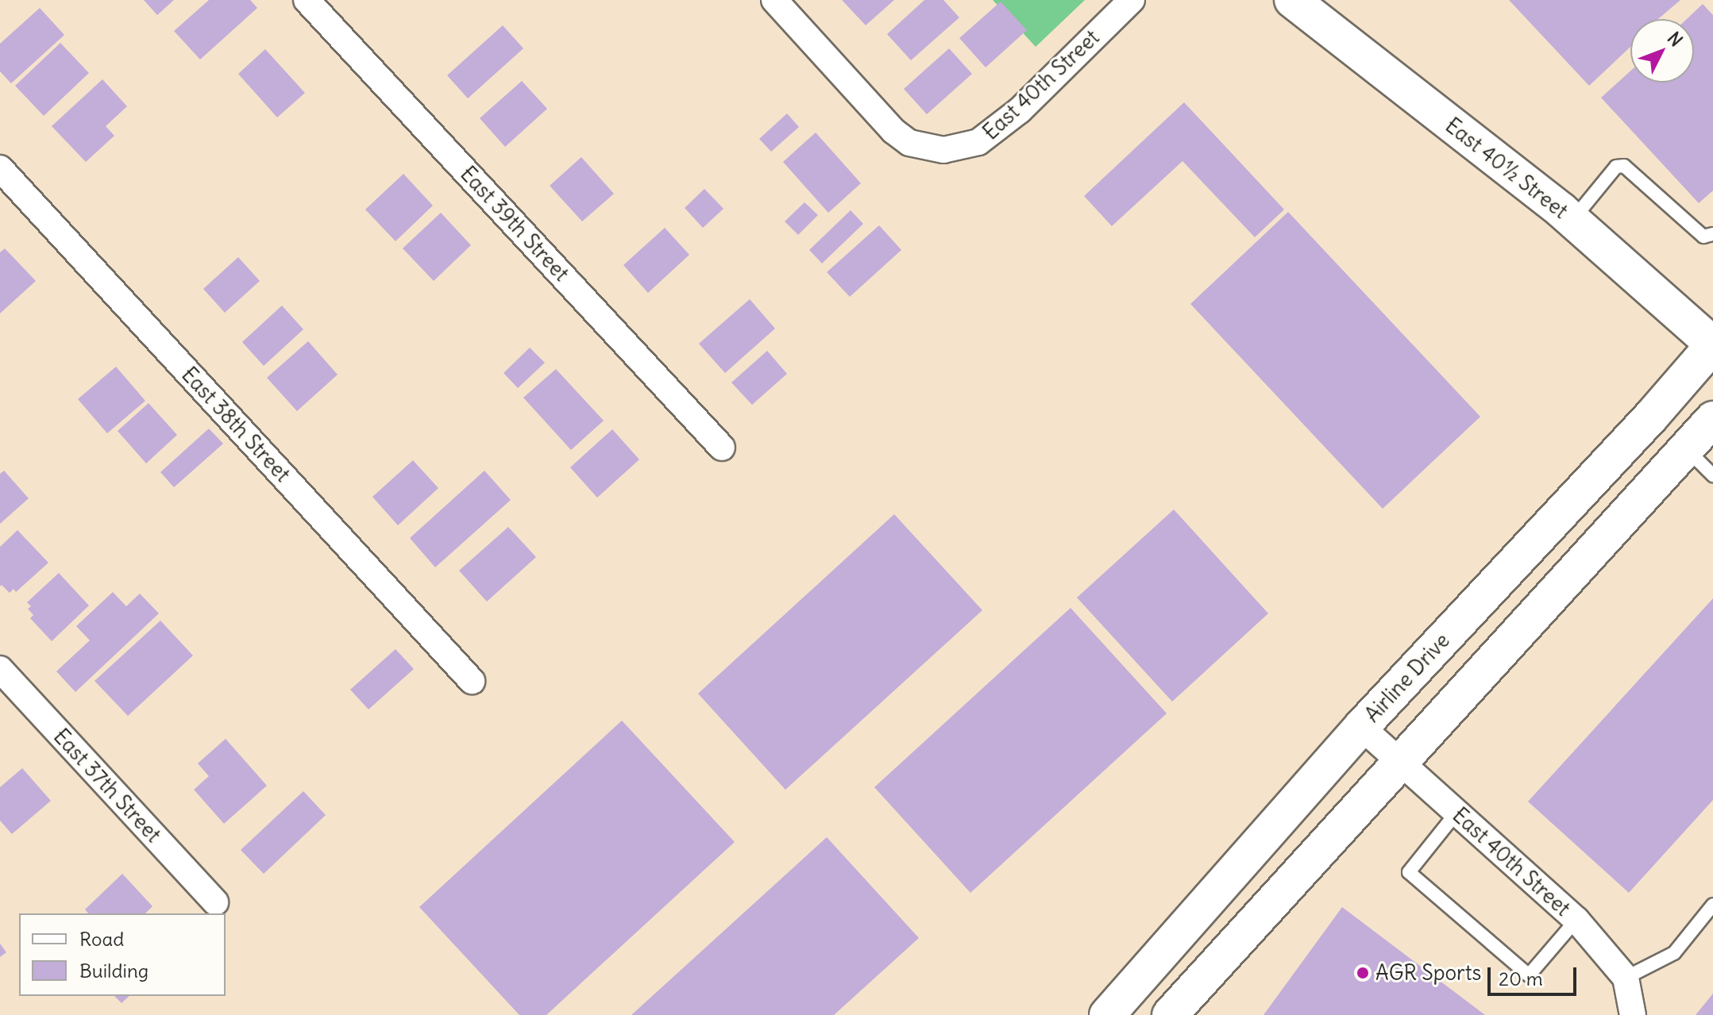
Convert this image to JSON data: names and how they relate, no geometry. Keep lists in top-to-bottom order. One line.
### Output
{"streets":{"main road":["East 40½ Street","Airline Drive"],"street":["East 40th Street","East 39th Street","East 38th Street","East 37th Street"]},"crossings":[["East 40th Street","Airline Drive"],["East 40½ Street","Airline Drive"]],"places":["AGR Sports"],"legend":["Road","Building"],"scale_bar":"20 m","north":"top right"}
